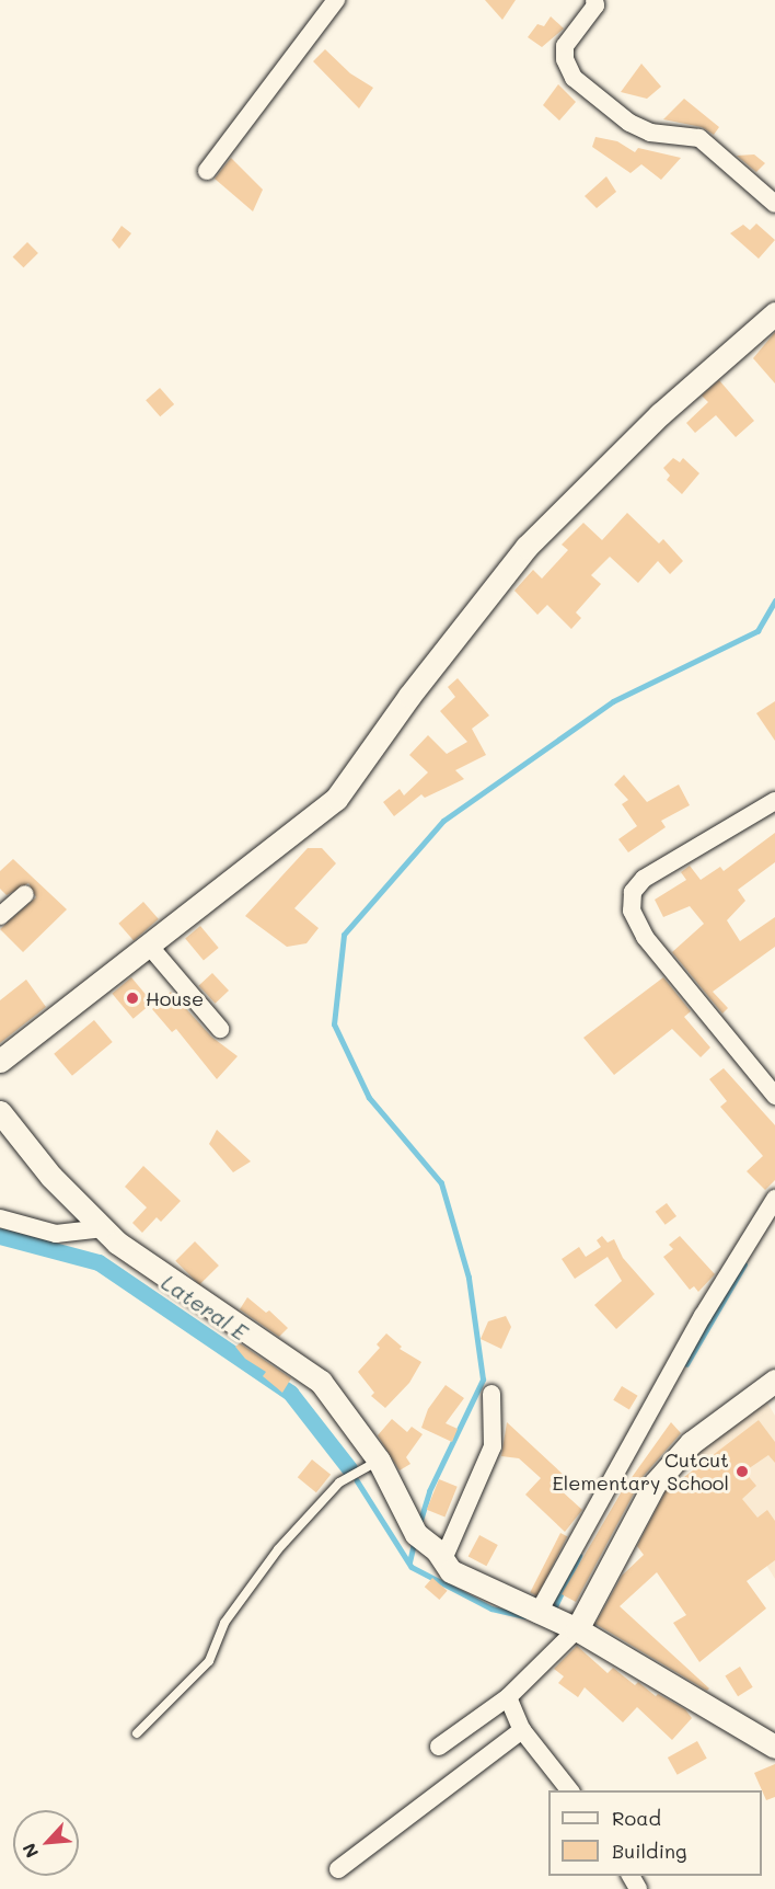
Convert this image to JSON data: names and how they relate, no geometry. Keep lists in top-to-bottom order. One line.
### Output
{"water":["Lateral E"],"places":["House","Cutcut Elementary School"],"legend":["Road","Building"],"north":"bottom left"}
